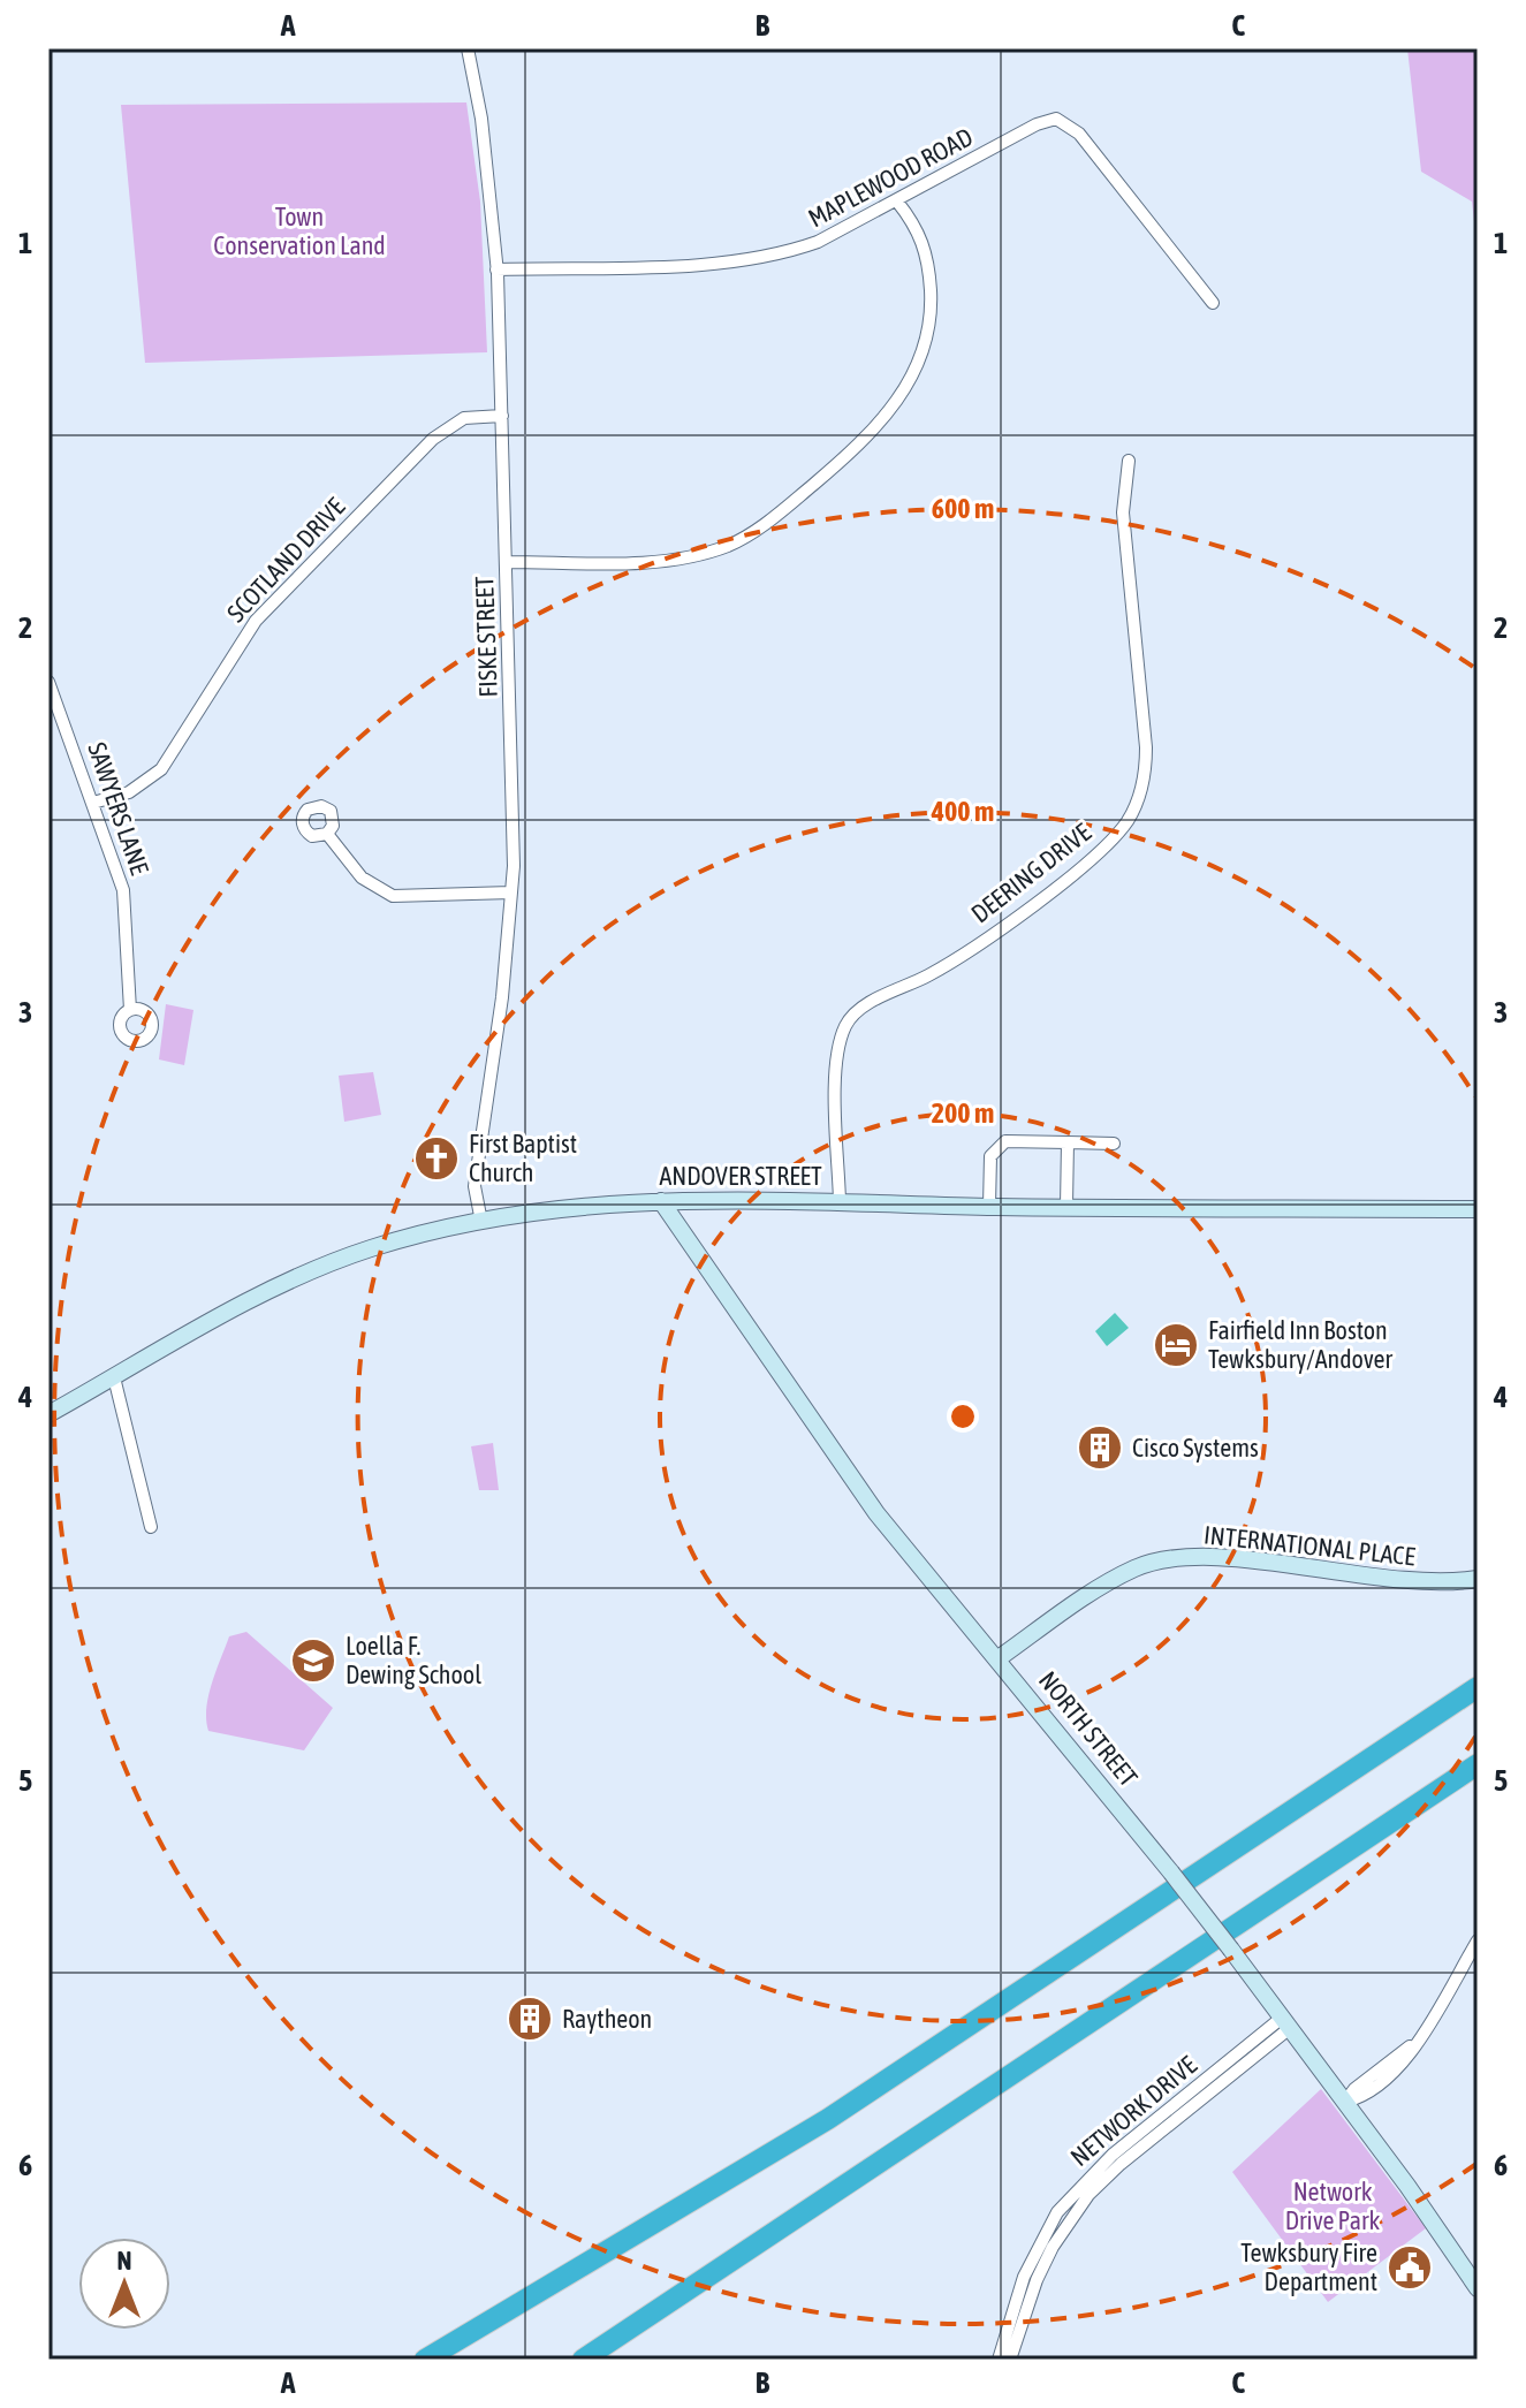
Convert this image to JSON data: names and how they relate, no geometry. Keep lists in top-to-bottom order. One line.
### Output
{"streets":{"main road":["ANDOVER STREET","INTERNATIONAL PLACE","NORTH STREET"],"street":["MAPLEWOOD ROAD","SCOTLAND DRIVE","FISKE STREET","SAWYERS LANE","DEERING DRIVE","NETWORK DRIVE"]},"crossings":[["MAPLEWOOD ROAD","FISKE STREET"],["SCOTLAND DRIVE","FISKE STREET"],["SCOTLAND DRIVE","SAWYERS LANE"],["FISKE STREET","ANDOVER STREET"],["DEERING DRIVE","ANDOVER STREET"],["ANDOVER STREET","NORTH STREET"],["INTERNATIONAL PLACE","NORTH STREET"],["NORTH STREET","NETWORK DRIVE"]],"parks":["Town Conservation Land","Network Drive Park"],"places":{"church":["First Baptist Church"],"hotel":["Fairfield Inn Boston Tewksbury/Andover"],"building":["Cisco Systems","Raytheon"],"school or university":["Loella F. Dewing School"],"public building":["Tewksbury Fire Department"]},"north":"top","grid":{"columns":["A","B","C"],"rows":["1","2","3","4","5","6"]},"rings":["600 m","400 m","200 m"]}
